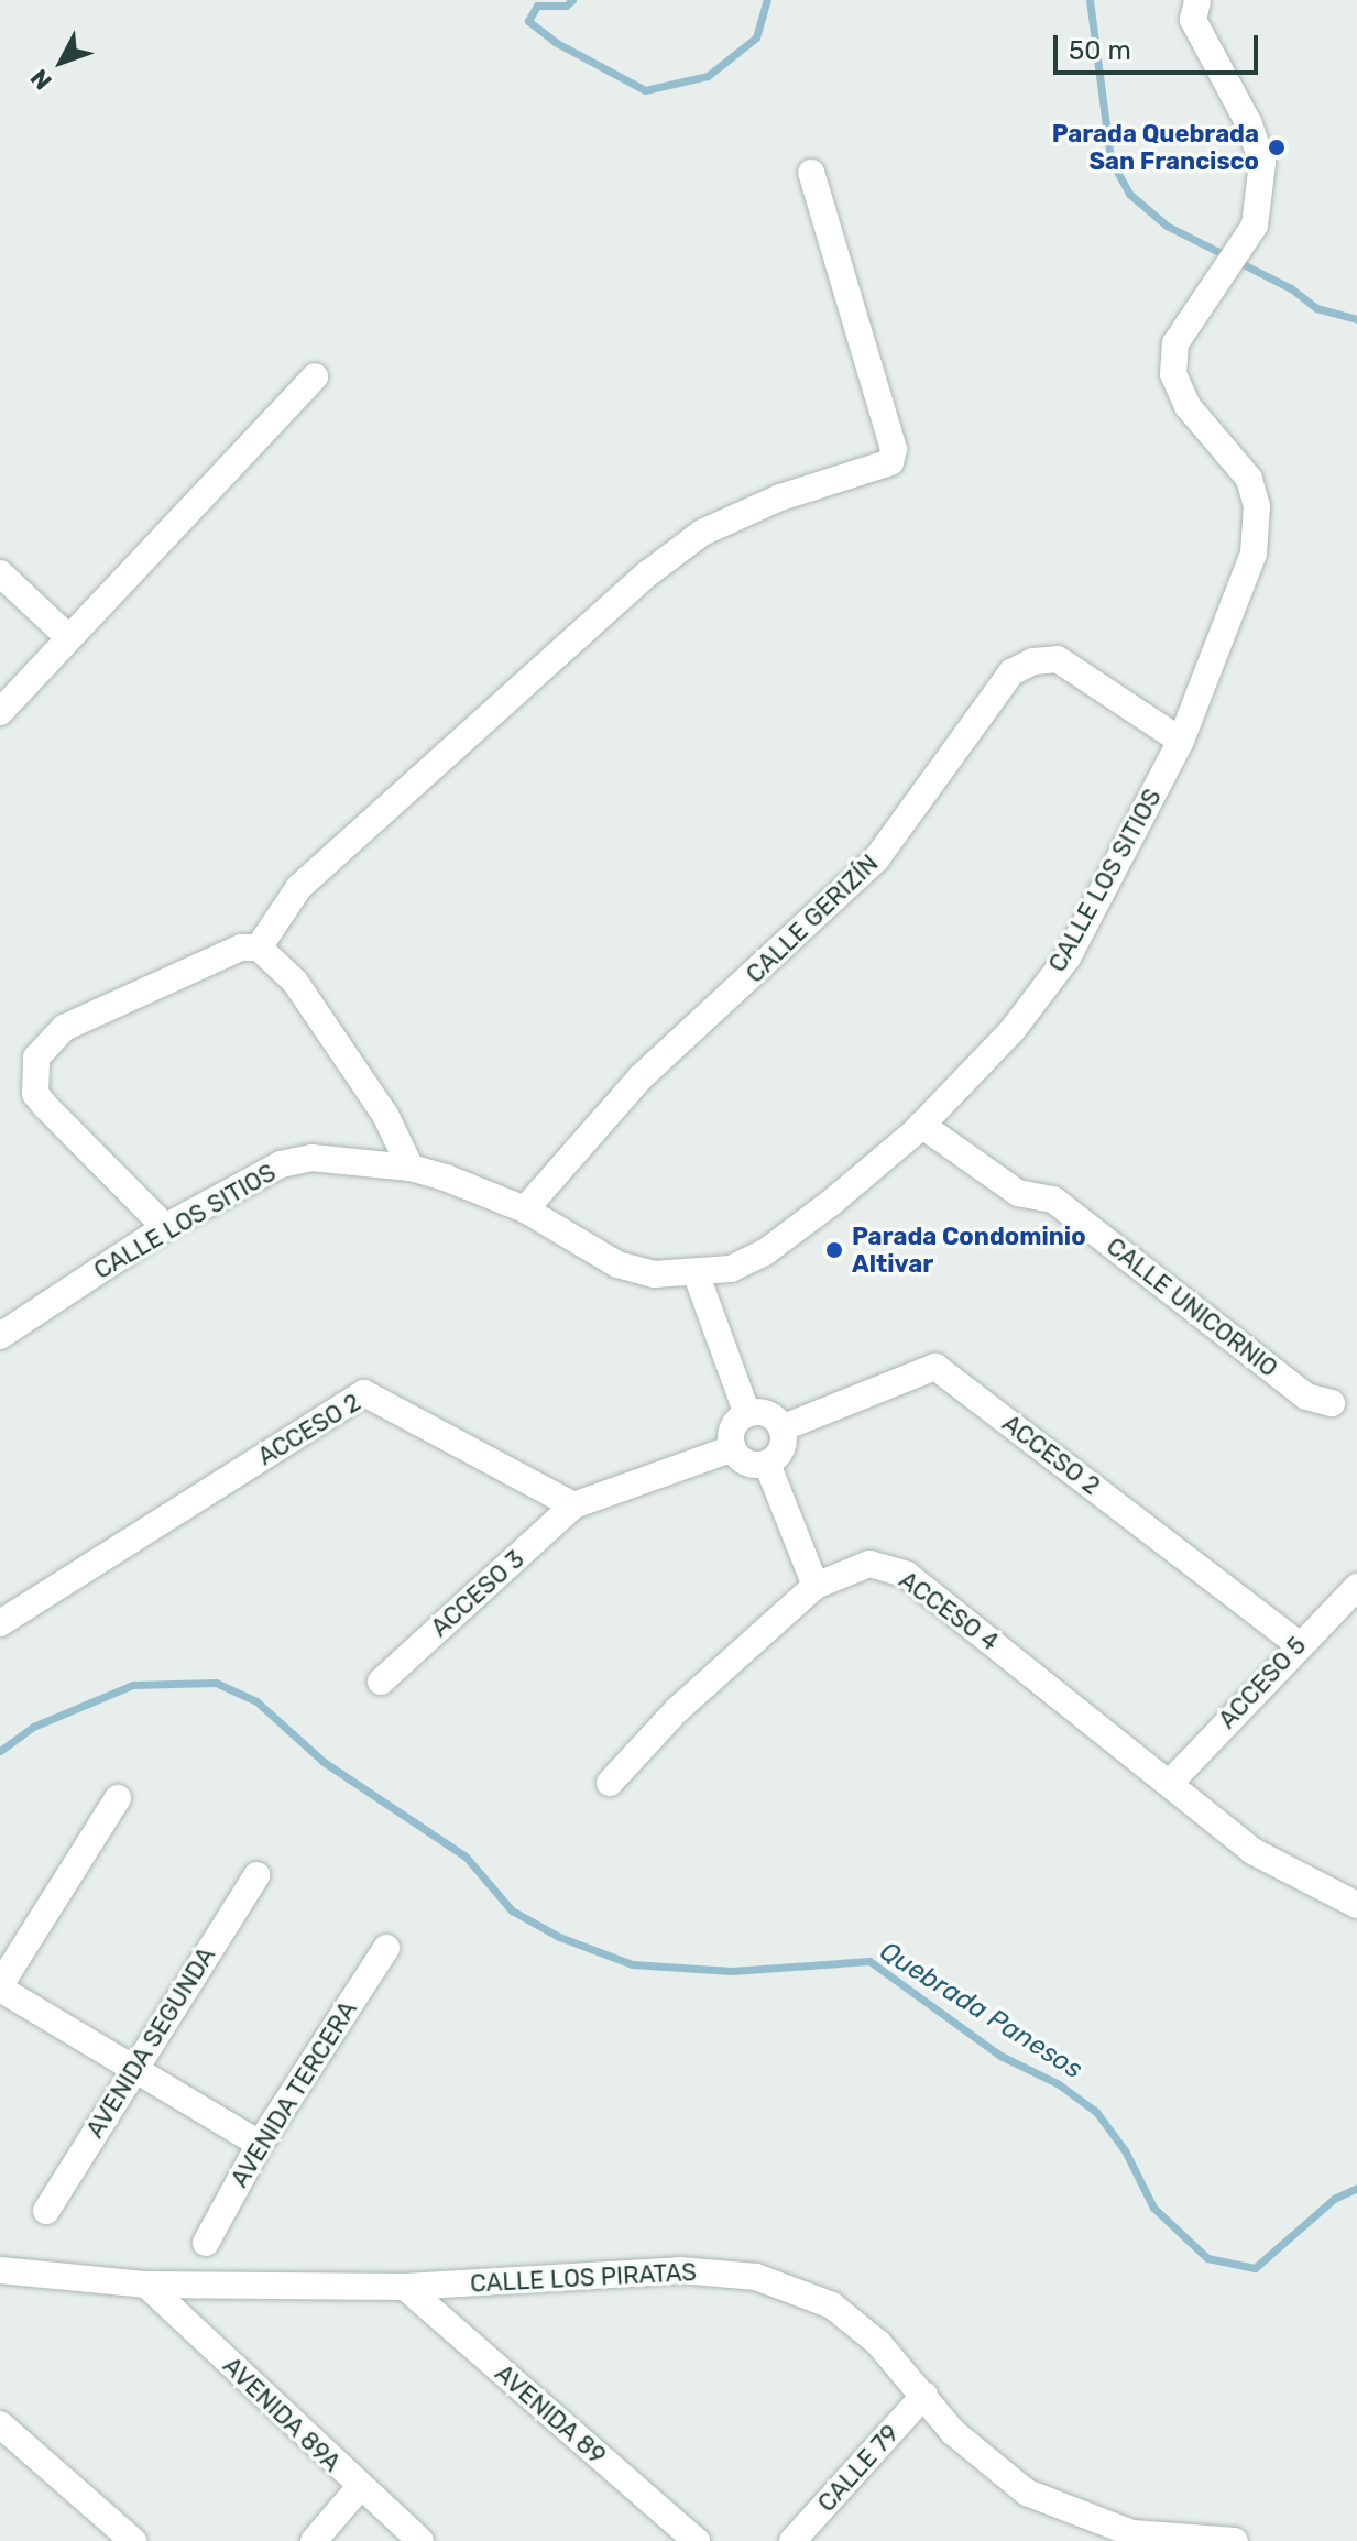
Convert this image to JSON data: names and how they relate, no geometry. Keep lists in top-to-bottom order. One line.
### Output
{"streets":{"street":["CALLE LOS SITIOS","CALLE GERIZÍN","CALLE UNICORNIO","ACCESO 2","ACCESO 3","ACCESO 4","ACCESO 5","AVENIDA SEGUNDA","AVENIDA TERCERA","CALLE LOS PIRATAS","AVENIDA 89A","AVENIDA 89","CALLE 79"]},"crossings":[["CALLE LOS SITIOS","CALLE GERIZÍN"],["CALLE LOS SITIOS","CALLE UNICORNIO"],["ACCESO 2","ACCESO 3"],["ACCESO 2","ACCESO 5"],["ACCESO 4","ACCESO 5"],["CALLE LOS PIRATAS","AVENIDA 89A"],["CALLE LOS PIRATAS","AVENIDA 89"],["CALLE LOS PIRATAS","CALLE 79"]],"water":["Quebrada Panesos"],"places":["Parada Quebrada San Francisco","Parada Condominio Altivar"],"scale_bar":"50 m","north":"bottom left"}
